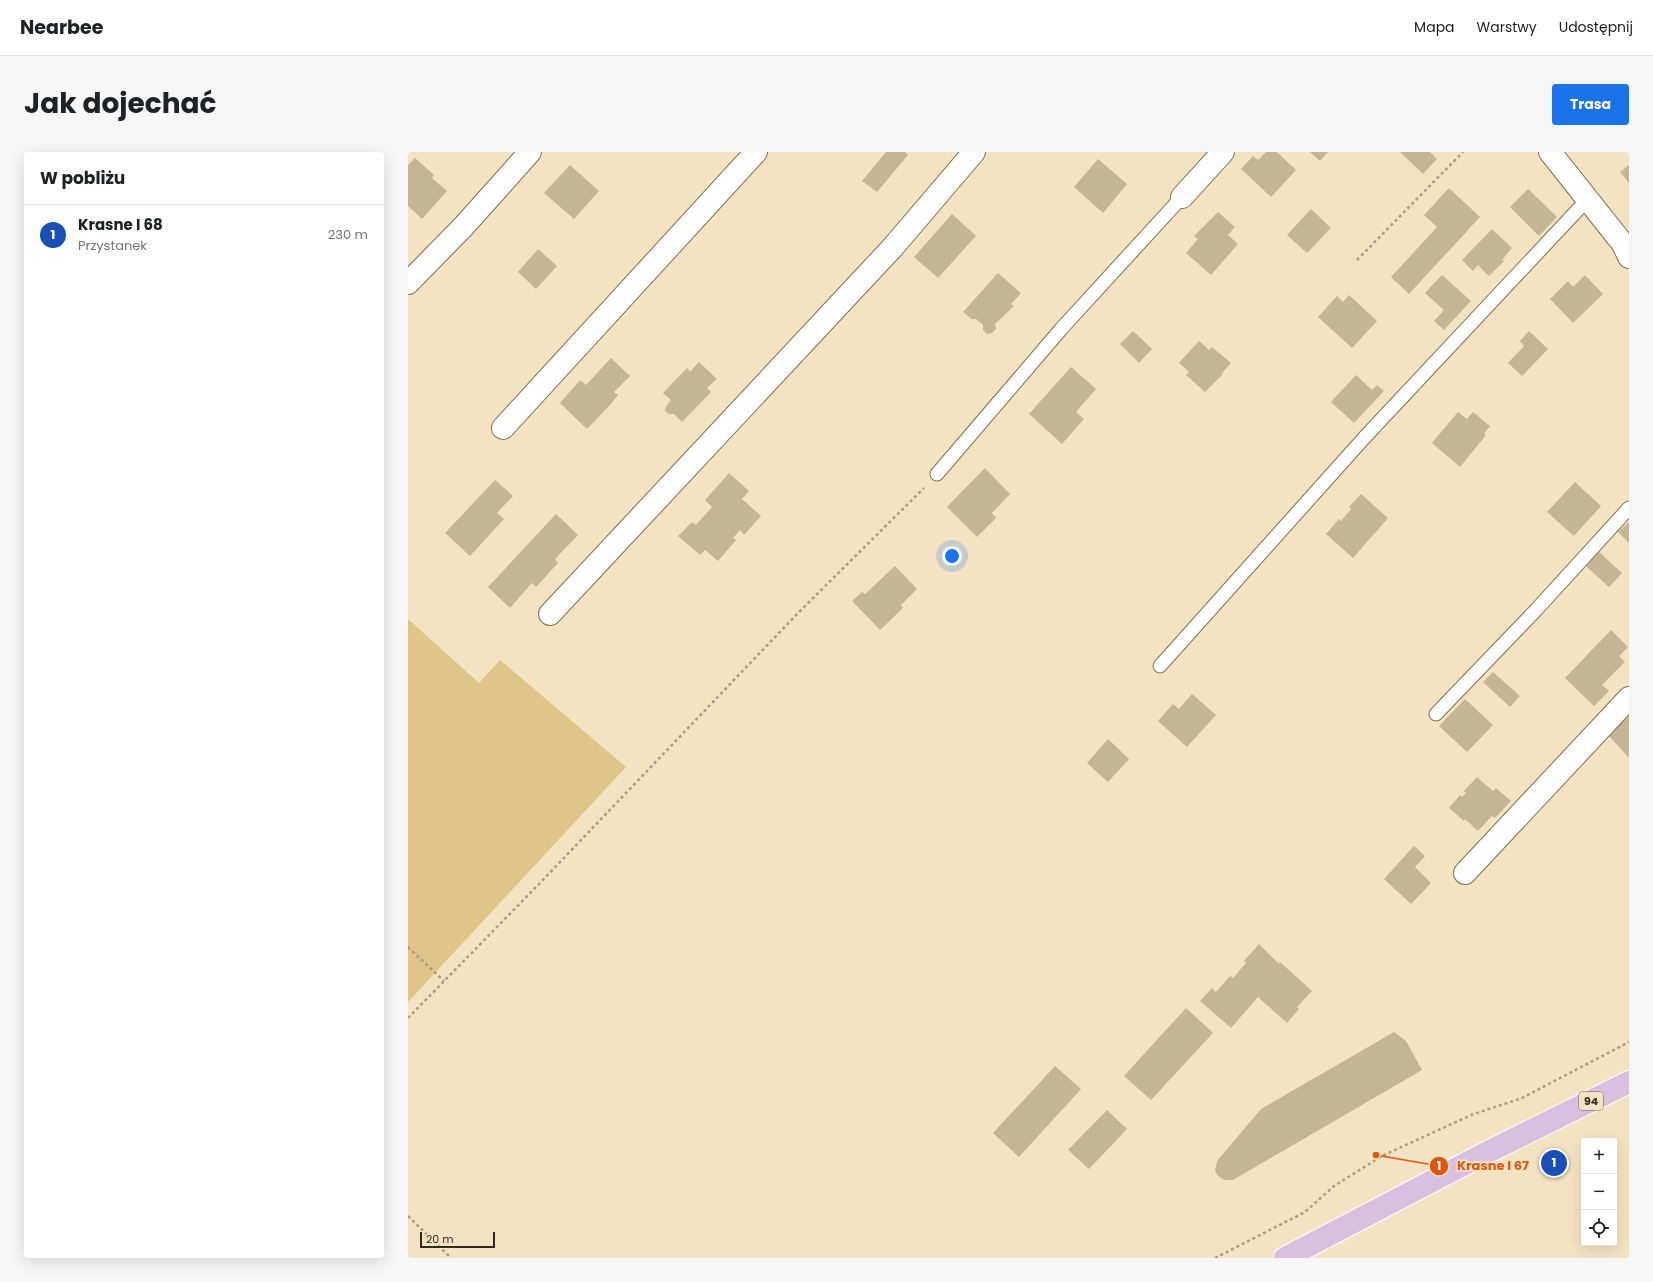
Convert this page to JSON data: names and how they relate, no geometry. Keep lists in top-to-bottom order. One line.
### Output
{"streets":{"main road":["94"]},"places":["Krasne I 67"],"scale_bar":"20 m","page":{"header":"Nearbee","nav":["Mapa","Warstwy","Udostępnij"],"title":"Jak dojechać","buttons":"Trasa","heading":"W pobliżu","list":[{"mark":"1","name":"Krasne I 68","note":"Przystanek","value":"230 m"}],"map_buttons":["+","−"],"pins":"1","scale":"20 m"}}
